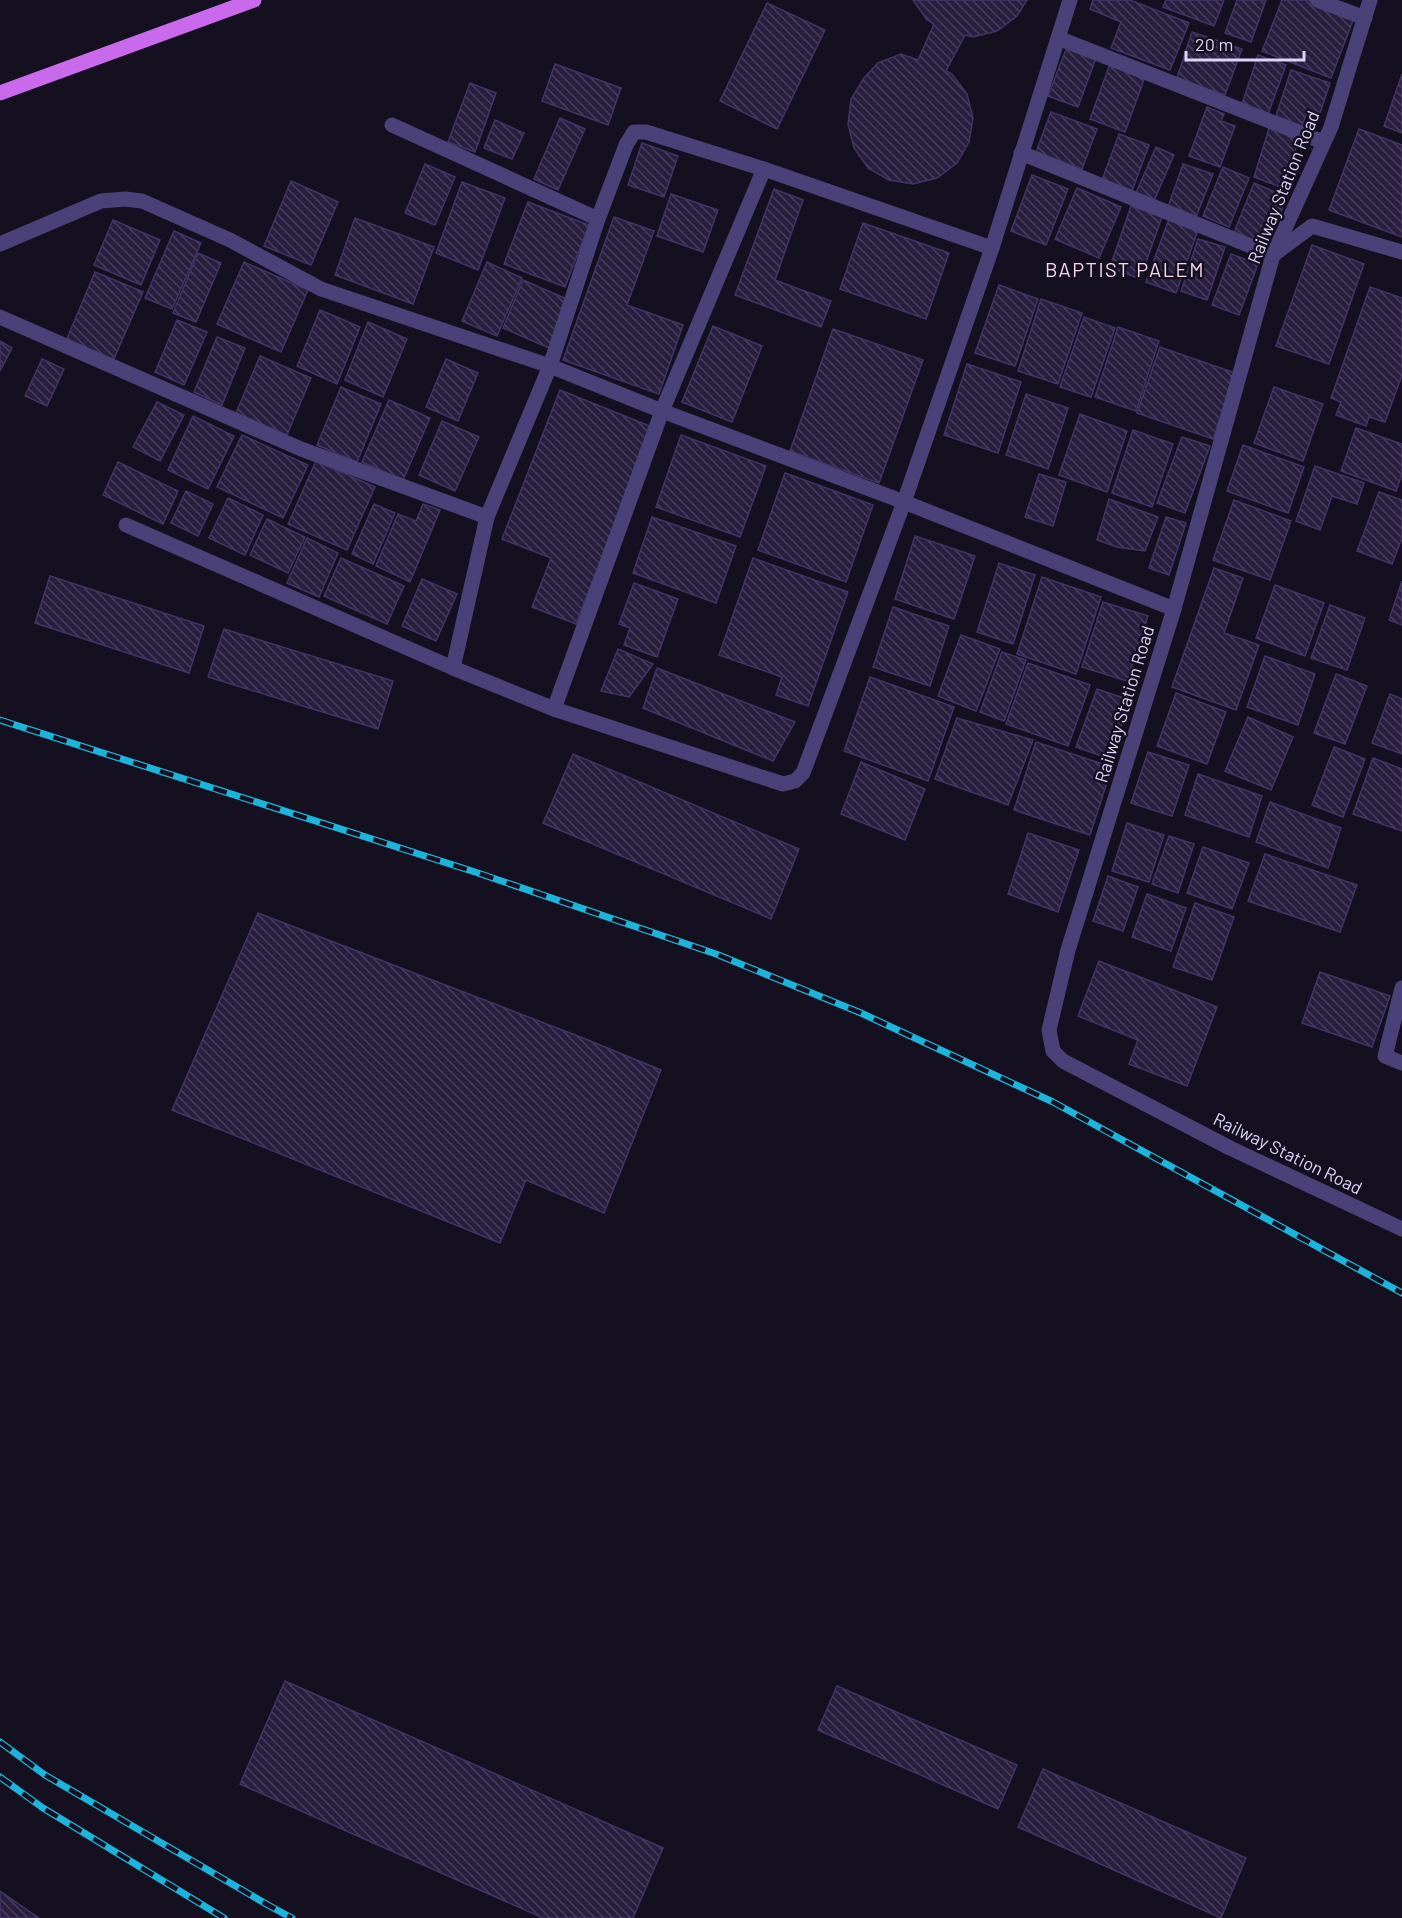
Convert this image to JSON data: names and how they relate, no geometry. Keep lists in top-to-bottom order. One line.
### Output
{"streets":{"street":["Railway Station Road"]},"districts":["BAPTIST PALEM"],"scale_bar":"20 m"}
